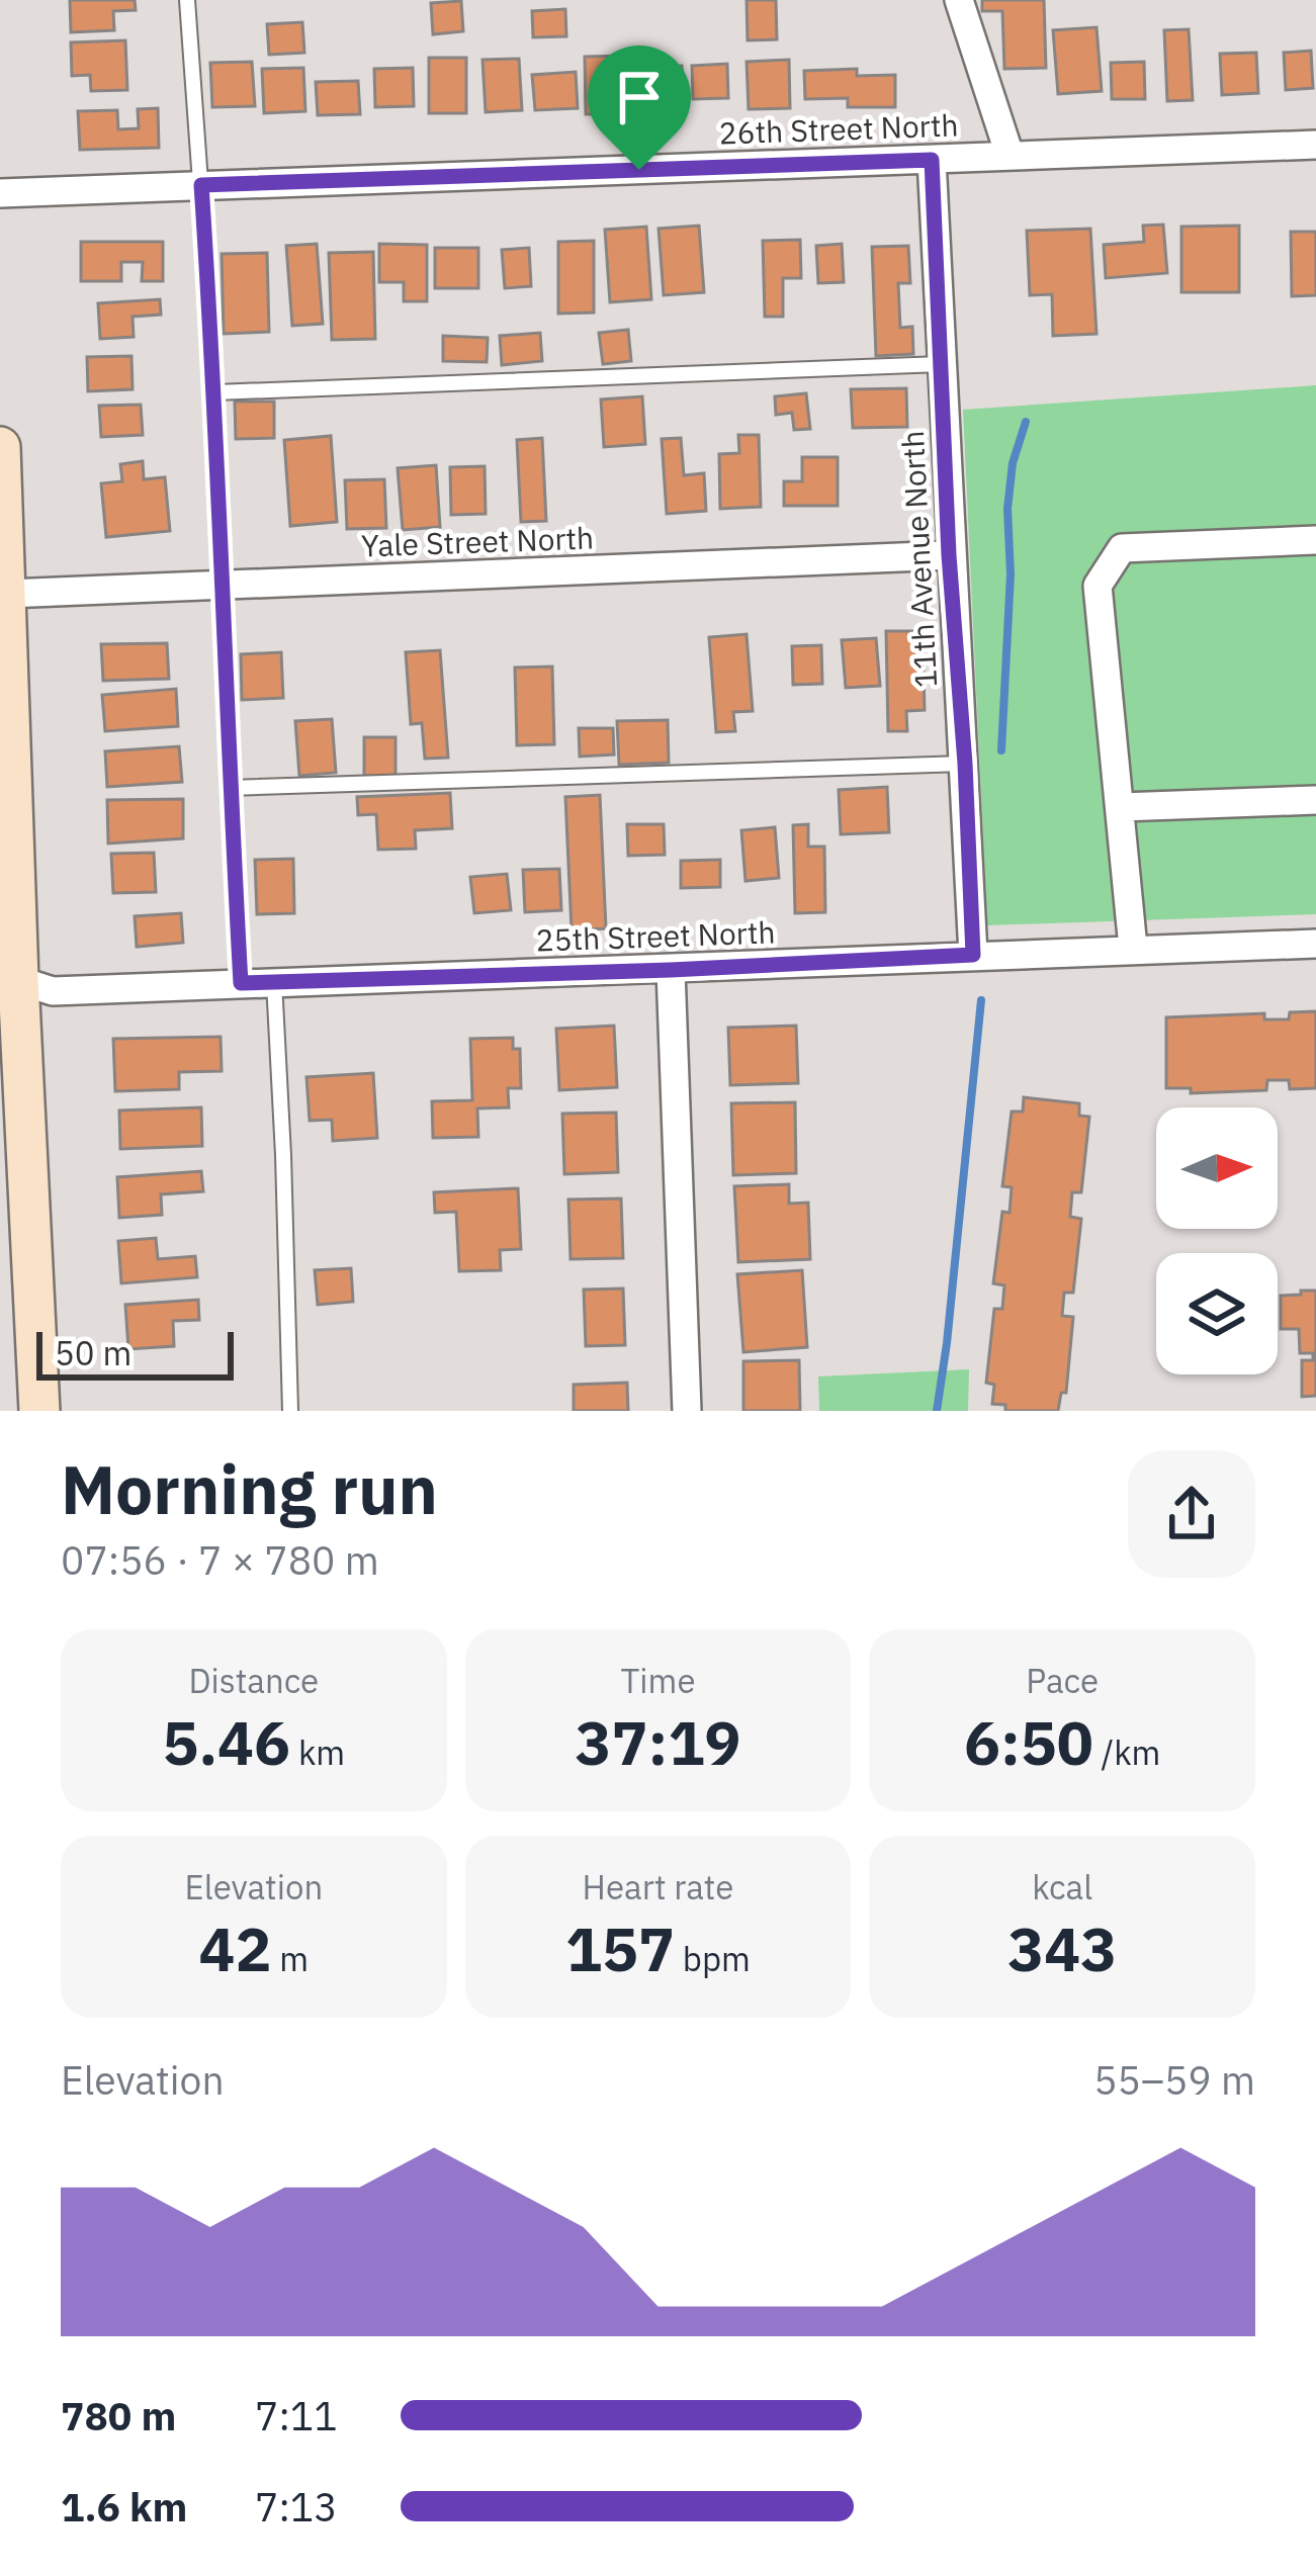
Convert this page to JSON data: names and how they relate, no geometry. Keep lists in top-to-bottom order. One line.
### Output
{"streets":{"street":["26th Street North","Yale Street North","11th Avenue North","25th Street North"]},"crossings":[["26th Street North","11th Avenue North"],["Yale Street North","11th Avenue North"],["11th Avenue North","25th Street North"]],"scale_bar":"50 m","north":"right","page":{"scale":"50 m","heading":["Morning run","07:56 · 7 × 780 m"],"stats":[["Distance","5.46 km"],["Time","37:19"],["Pace","6:50 /km"],["Elevation","42 m"],["Heart rate","157 bpm"],["kcal","343"]],"chart":["Elevation","55–59 m"],"list":[{"name":"780 m","note":"7:11"},{"name":"1.6 km","note":"7:13"}]}}
